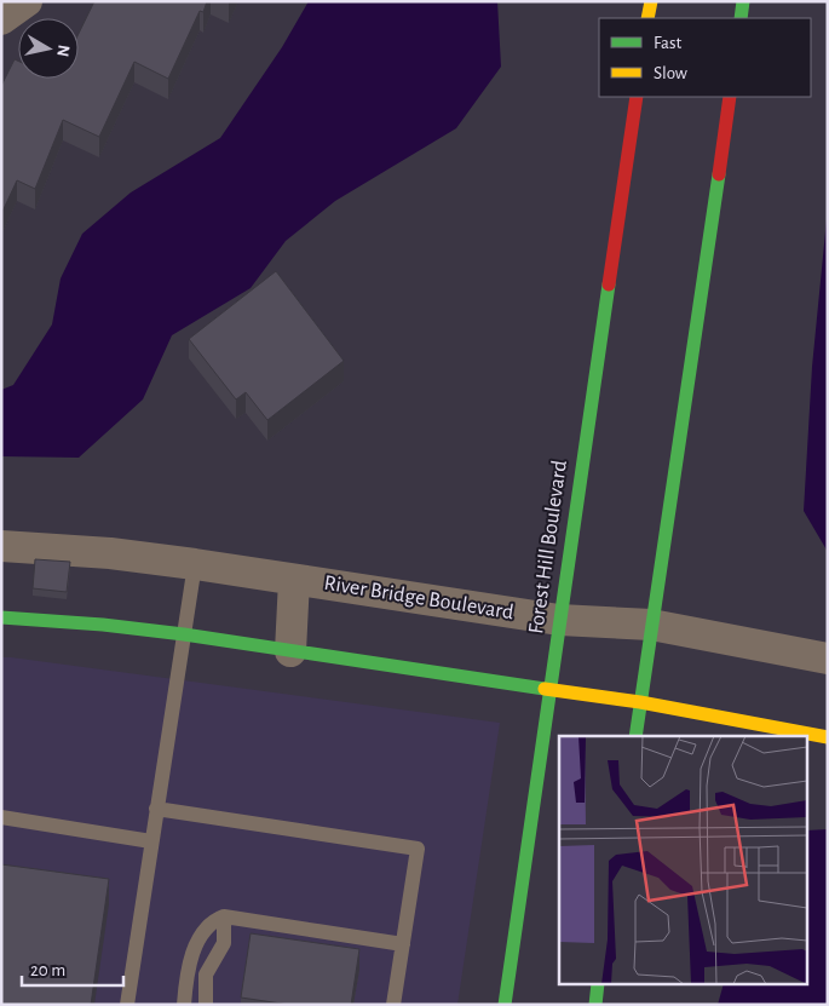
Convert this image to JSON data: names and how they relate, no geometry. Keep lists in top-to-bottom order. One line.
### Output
{"streets":{"main road":["Forest Hill Boulevard"],"street":["River Bridge Boulevard"]},"crossings":[["Forest Hill Boulevard","River Bridge Boulevard"]],"legend":["Fast","Slow"],"scale_bar":"20 m","north":"right"}
